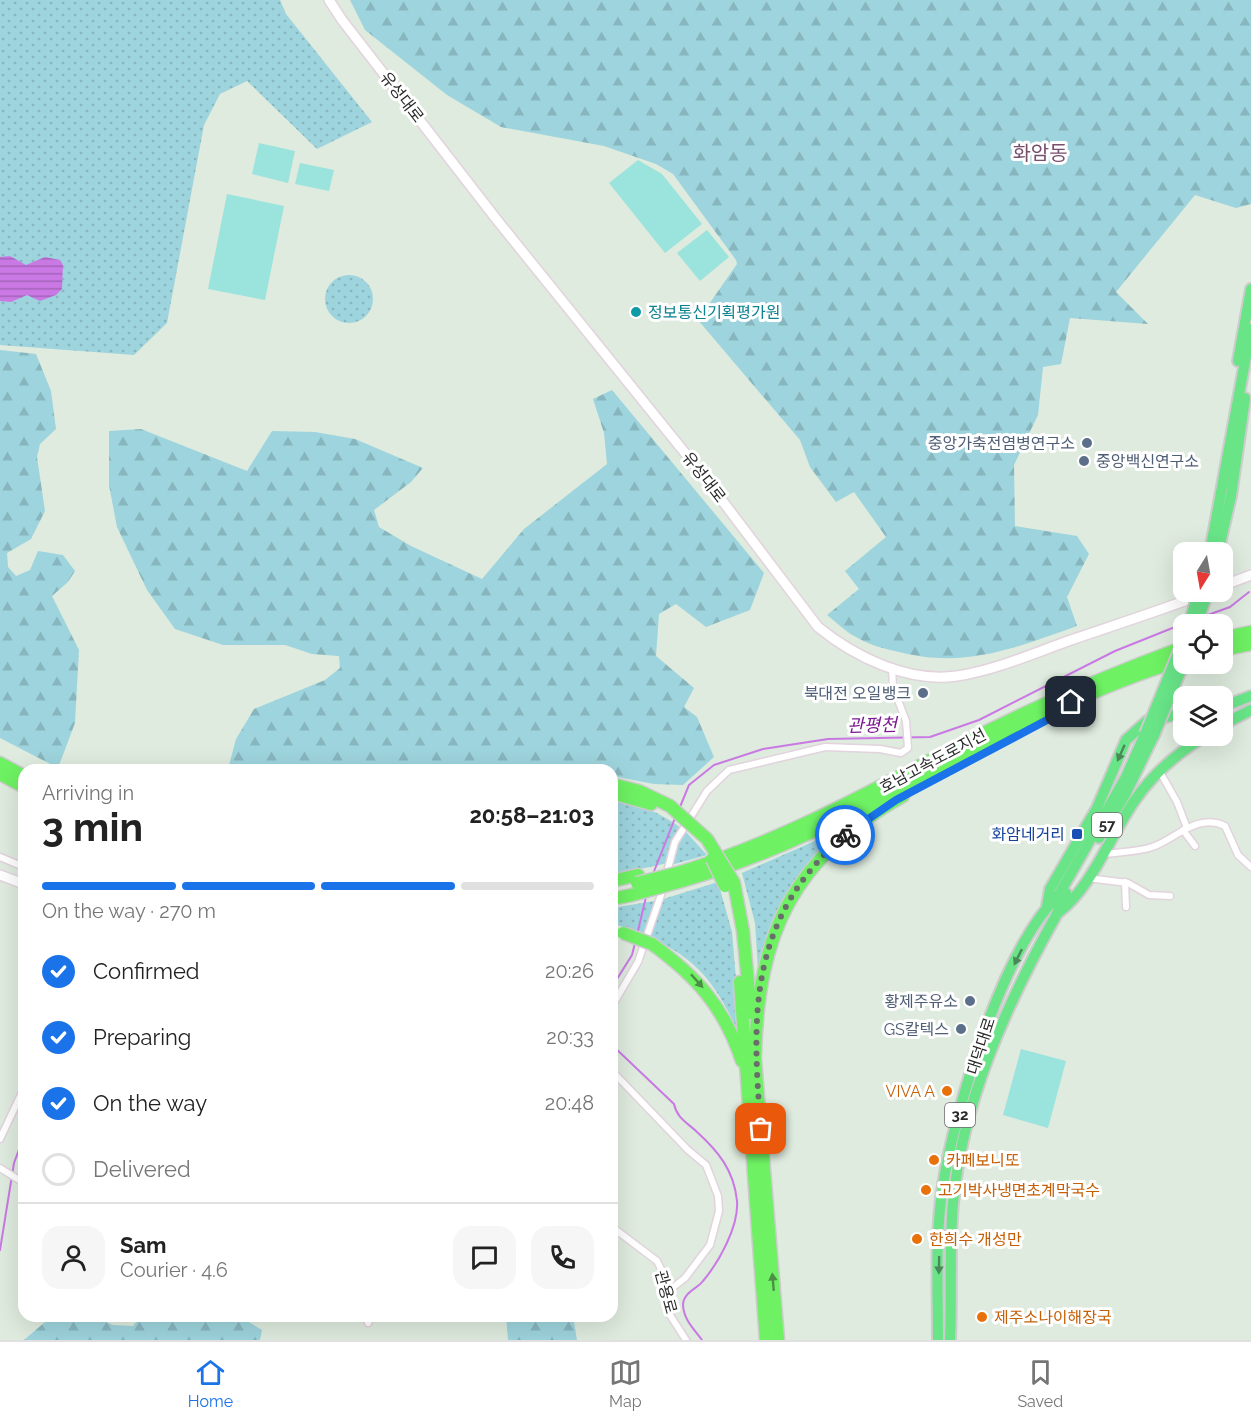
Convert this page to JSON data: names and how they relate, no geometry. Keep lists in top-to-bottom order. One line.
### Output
{"streets":{"highway":["호남고속도로지선"],"main road":["유성대로","57","대덕대로","32"],"street":["관용로"]},"crossings":[["57","대덕대로"]],"districts":["화암동"],"water":["관평천"],"places":{"other":["정보통신기획평가원","중앙가축전염병연구소","중앙백신연구소","북대전 오일뱅크","황제주유소","GS칼텍스","VIVA A","카페보니또","고기박사냉면초계막국수","한희수 개성만","제주소나이해장국"],"transit":["화암네거리"]},"north":"bottom","page":{"heading":["3 min","Arriving in","20:58–21:03"],"panel":["Sam","Courier · 4.6"],"bar":"On the way · 270 m","list":[["Confirmed","20:26"],["Preparing","20:33"],["On the way","20:48"],"Delivered"],"tabs":["Home","Map","Saved"]}}
